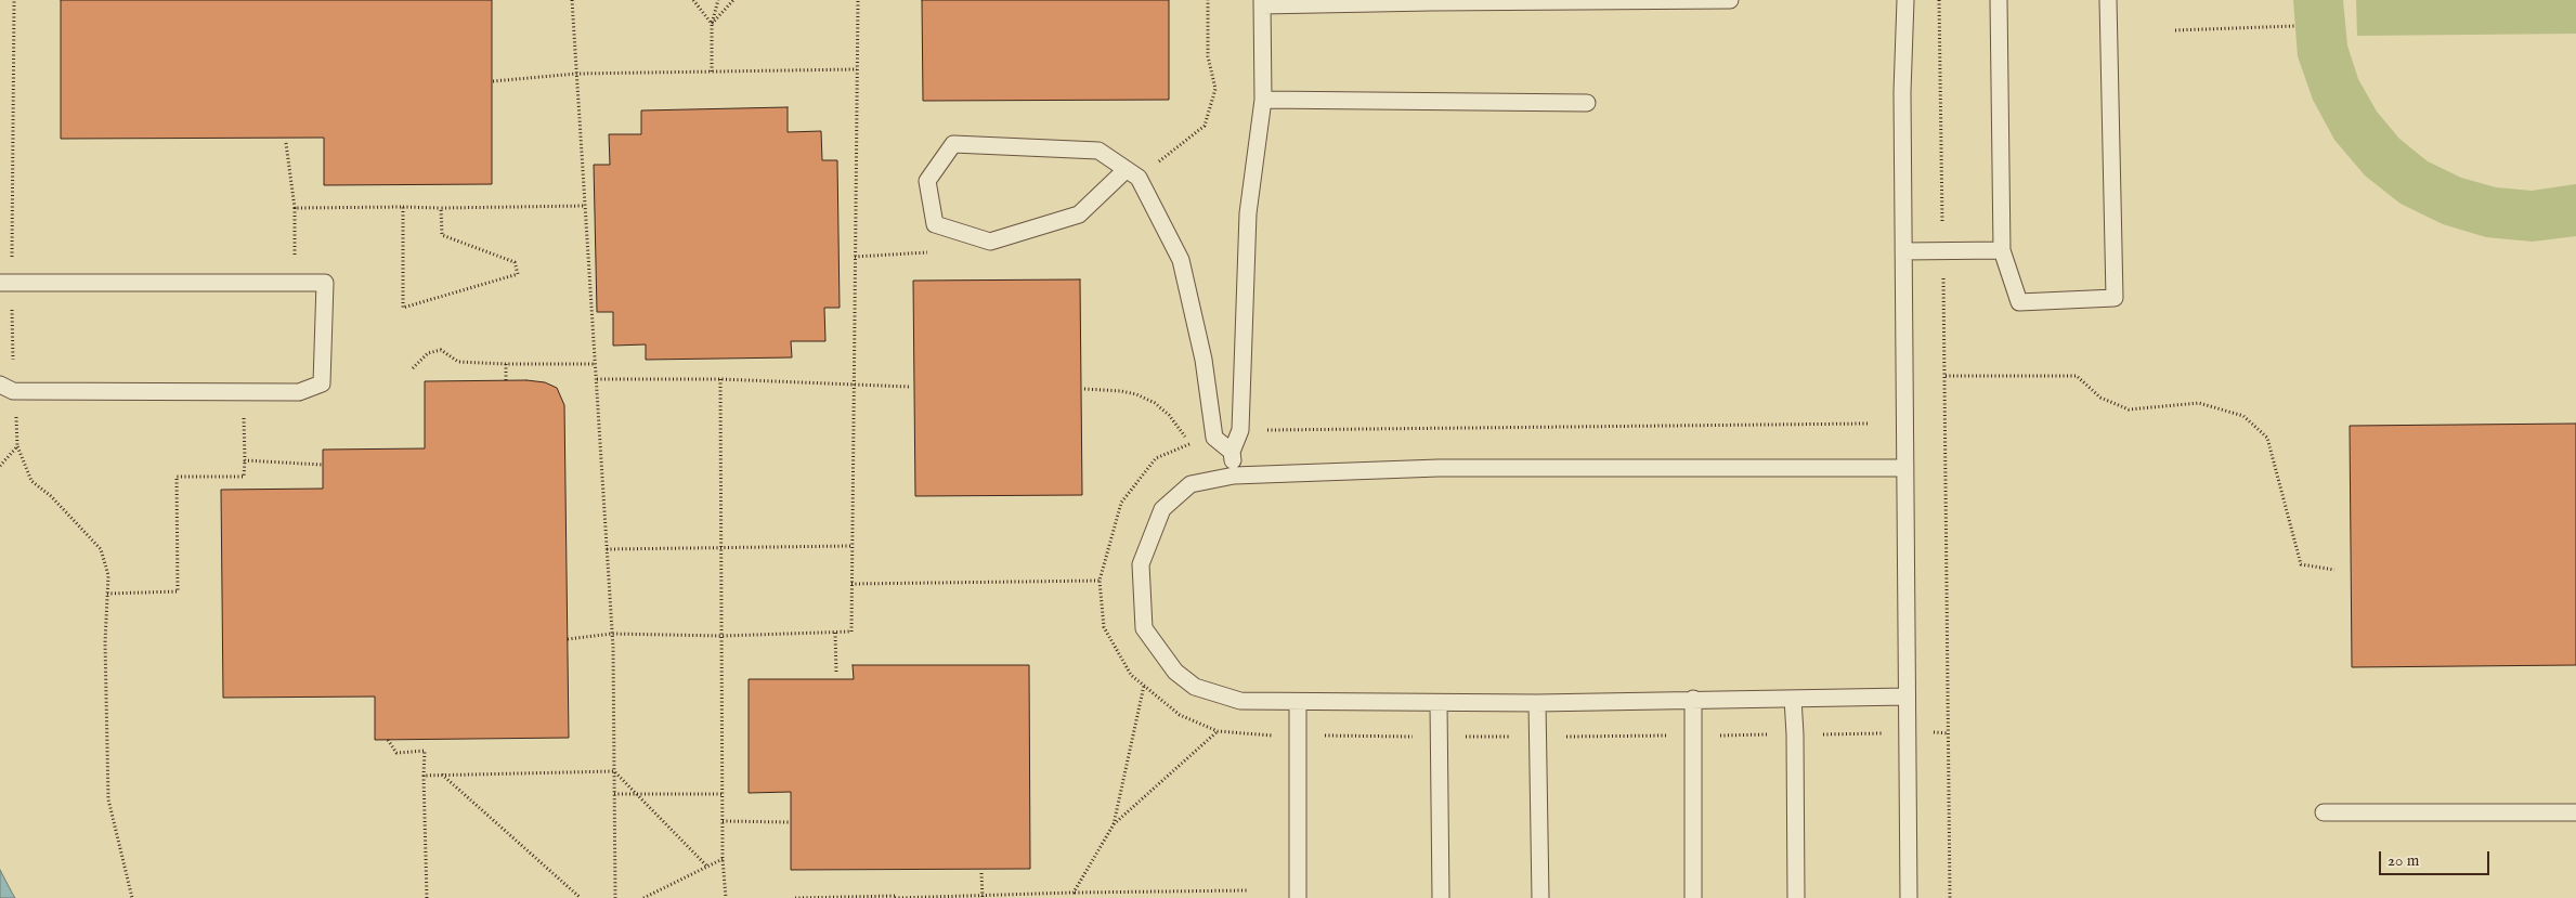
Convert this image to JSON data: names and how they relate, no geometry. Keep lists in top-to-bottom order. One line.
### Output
{"scale_bar":"20 m"}
